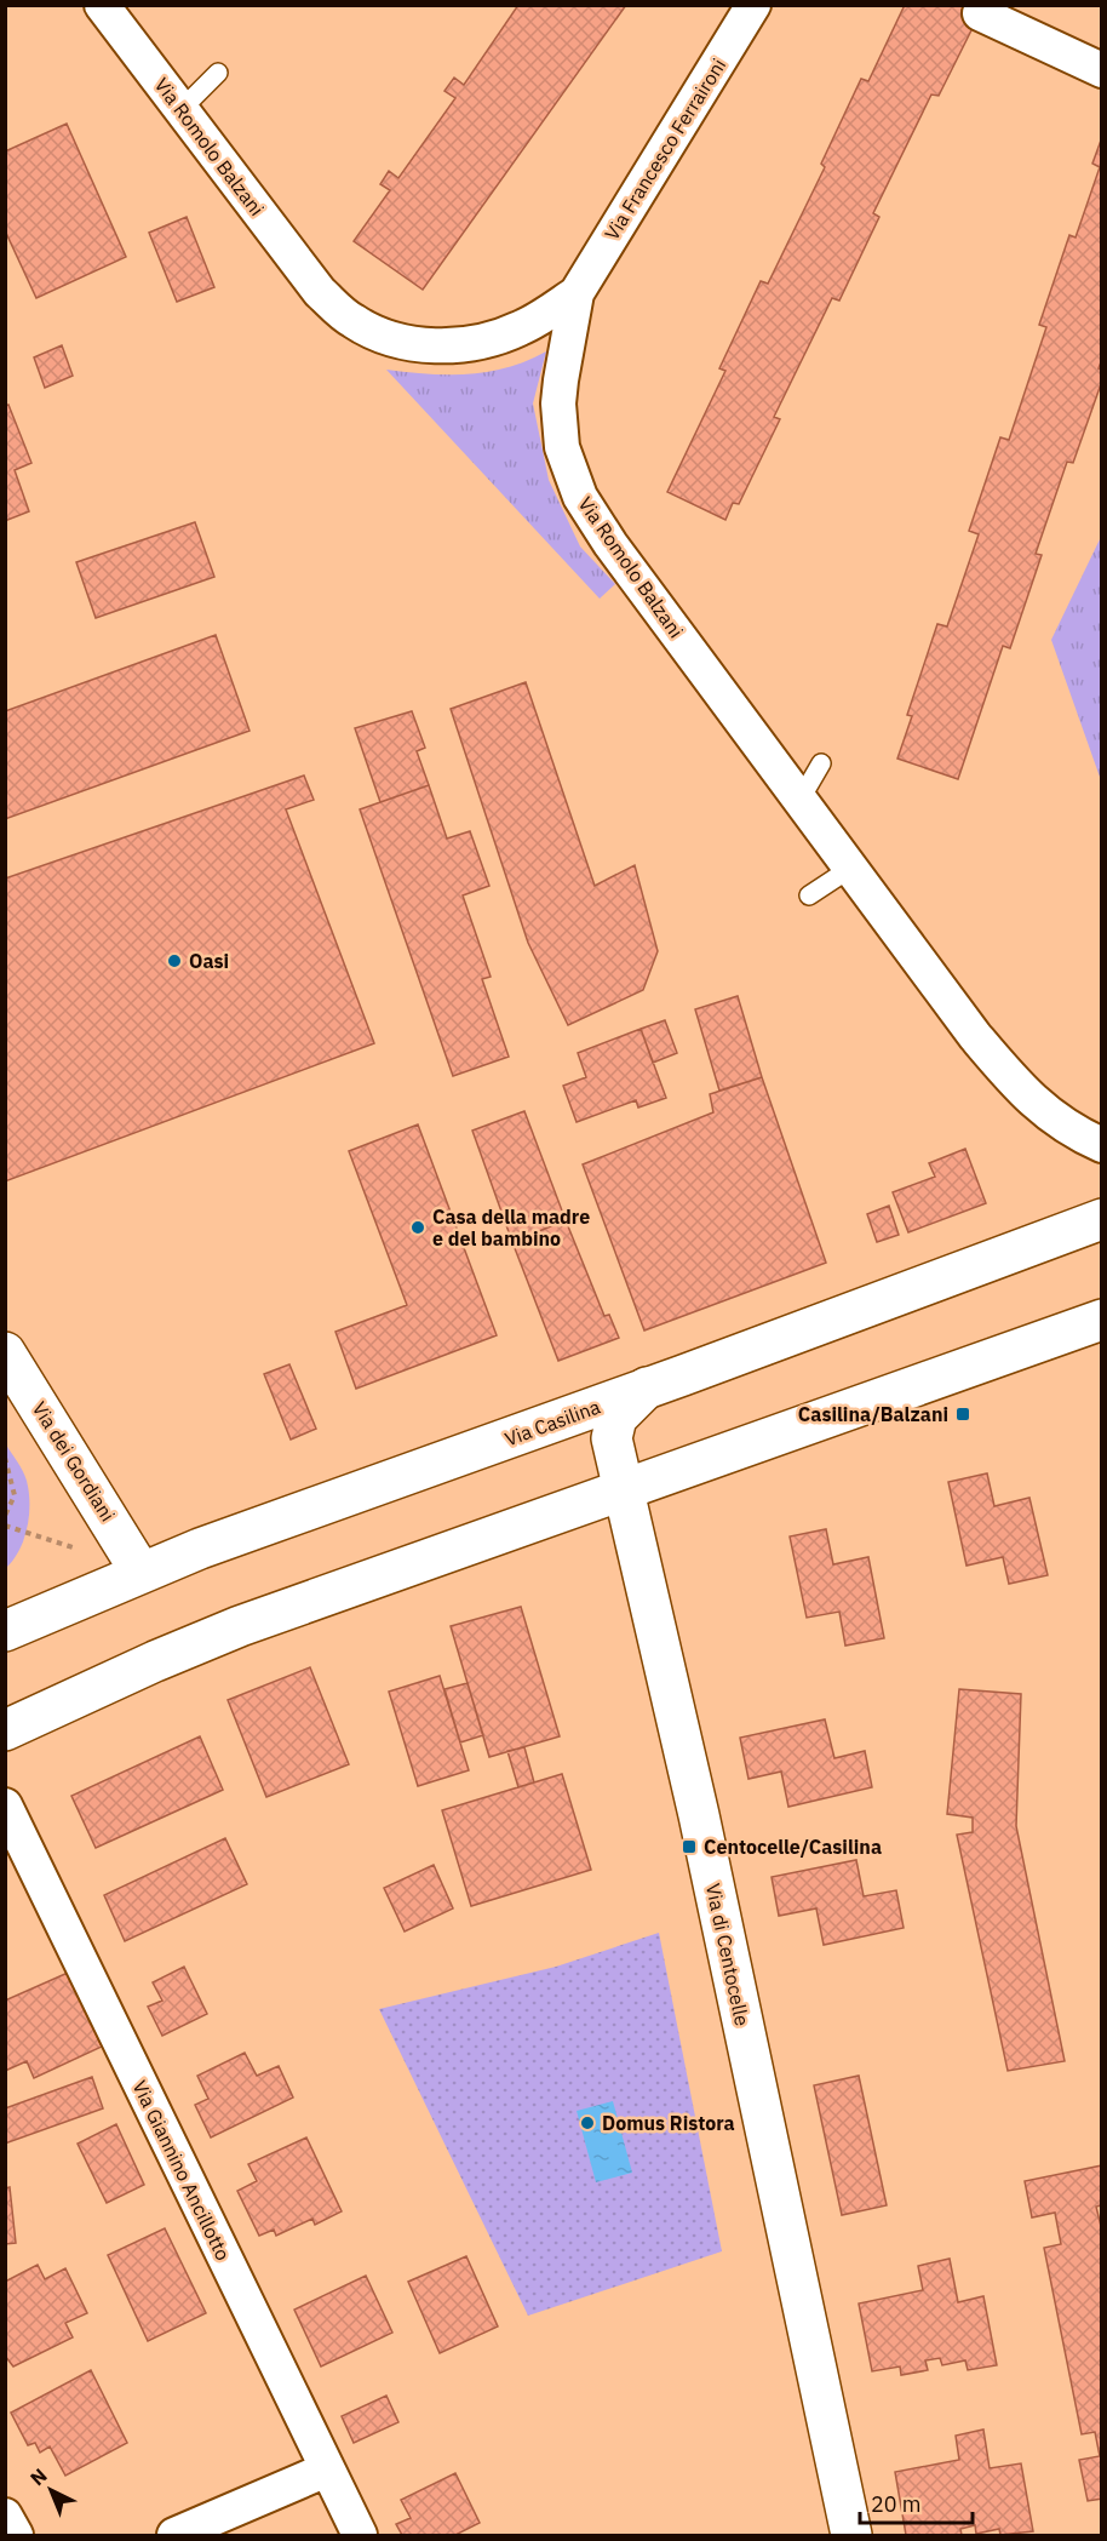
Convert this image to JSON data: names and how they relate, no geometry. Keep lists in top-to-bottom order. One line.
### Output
{"streets":{"main road":["Via Casilina","Via dei Gordiani","Via di Centocelle"],"street":["Via Romolo Balzani","Via Francesco Ferraironi","Via Giannino Ancillotto"]},"crossings":[["Via Romolo Balzani","Via Francesco Ferraironi"],["Via Casilina","Via dei Gordiani"],["Via Casilina","Via di Centocelle"]],"places":{"other":["Oasi","Casa della madre e del bambino","Domus Ristora"],"transit":["Casilina/Balzani","Centocelle/Casilina"]},"scale_bar":"20 m","north":"top left"}
